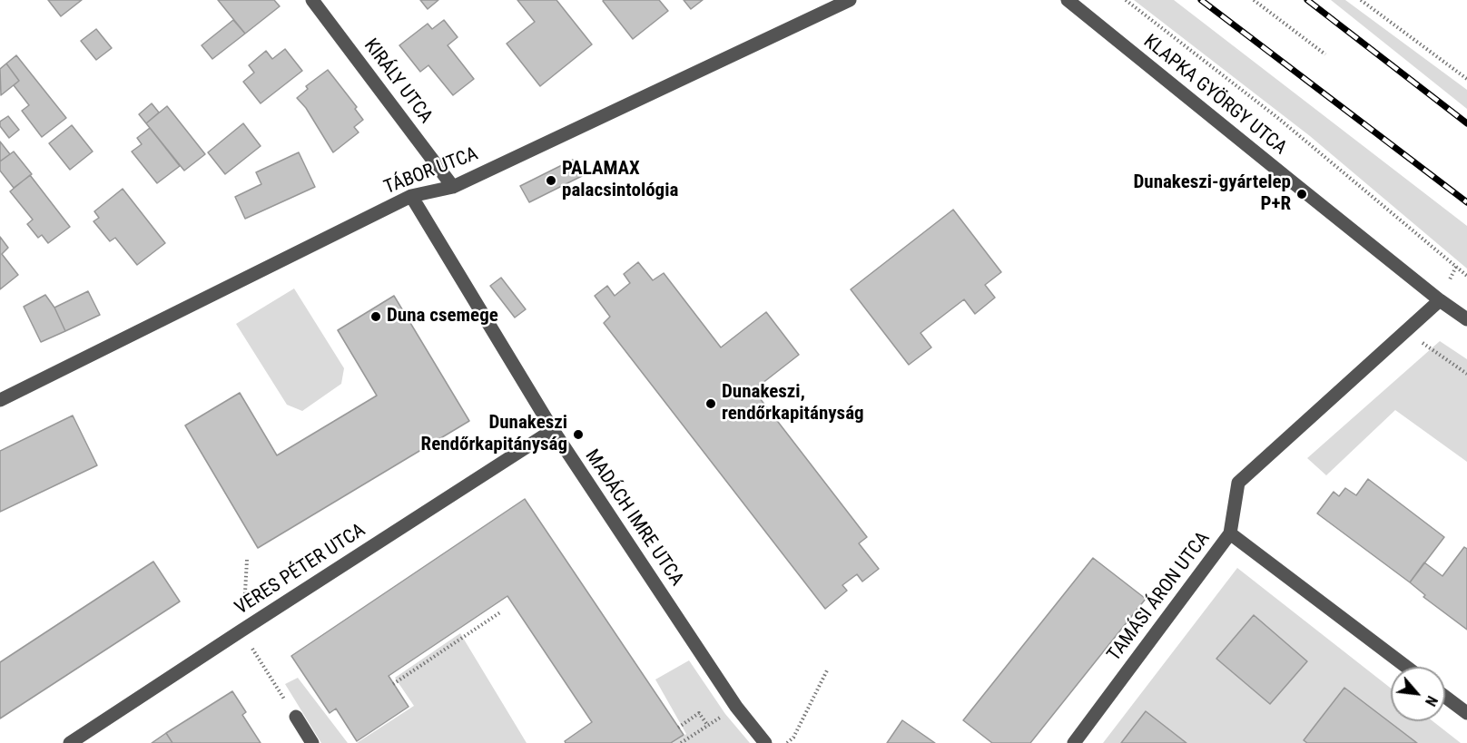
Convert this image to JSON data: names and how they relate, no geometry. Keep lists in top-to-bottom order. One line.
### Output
{"streets":{"street":["KIRÁLY UTCA","KLAPKA GYÖRGY UTCA","TÁBOR UTCA","MADÁCH IMRE UTCA","VERES PÉTER UTCA","TAMÁSI ÁRON UTCA"]},"crossings":[["KIRÁLY UTCA","TÁBOR UTCA"],["TÁBOR UTCA","MADÁCH IMRE UTCA"],["MADÁCH IMRE UTCA","VERES PÉTER UTCA"]],"places":["PALAMAX palacsintológia","Dunakeszi-gyártelep P+R","Duna csemege","Dunakeszi, rendőrkapitányság","Dunakeszi Rendőrkapitányság"],"north":"bottom right"}
